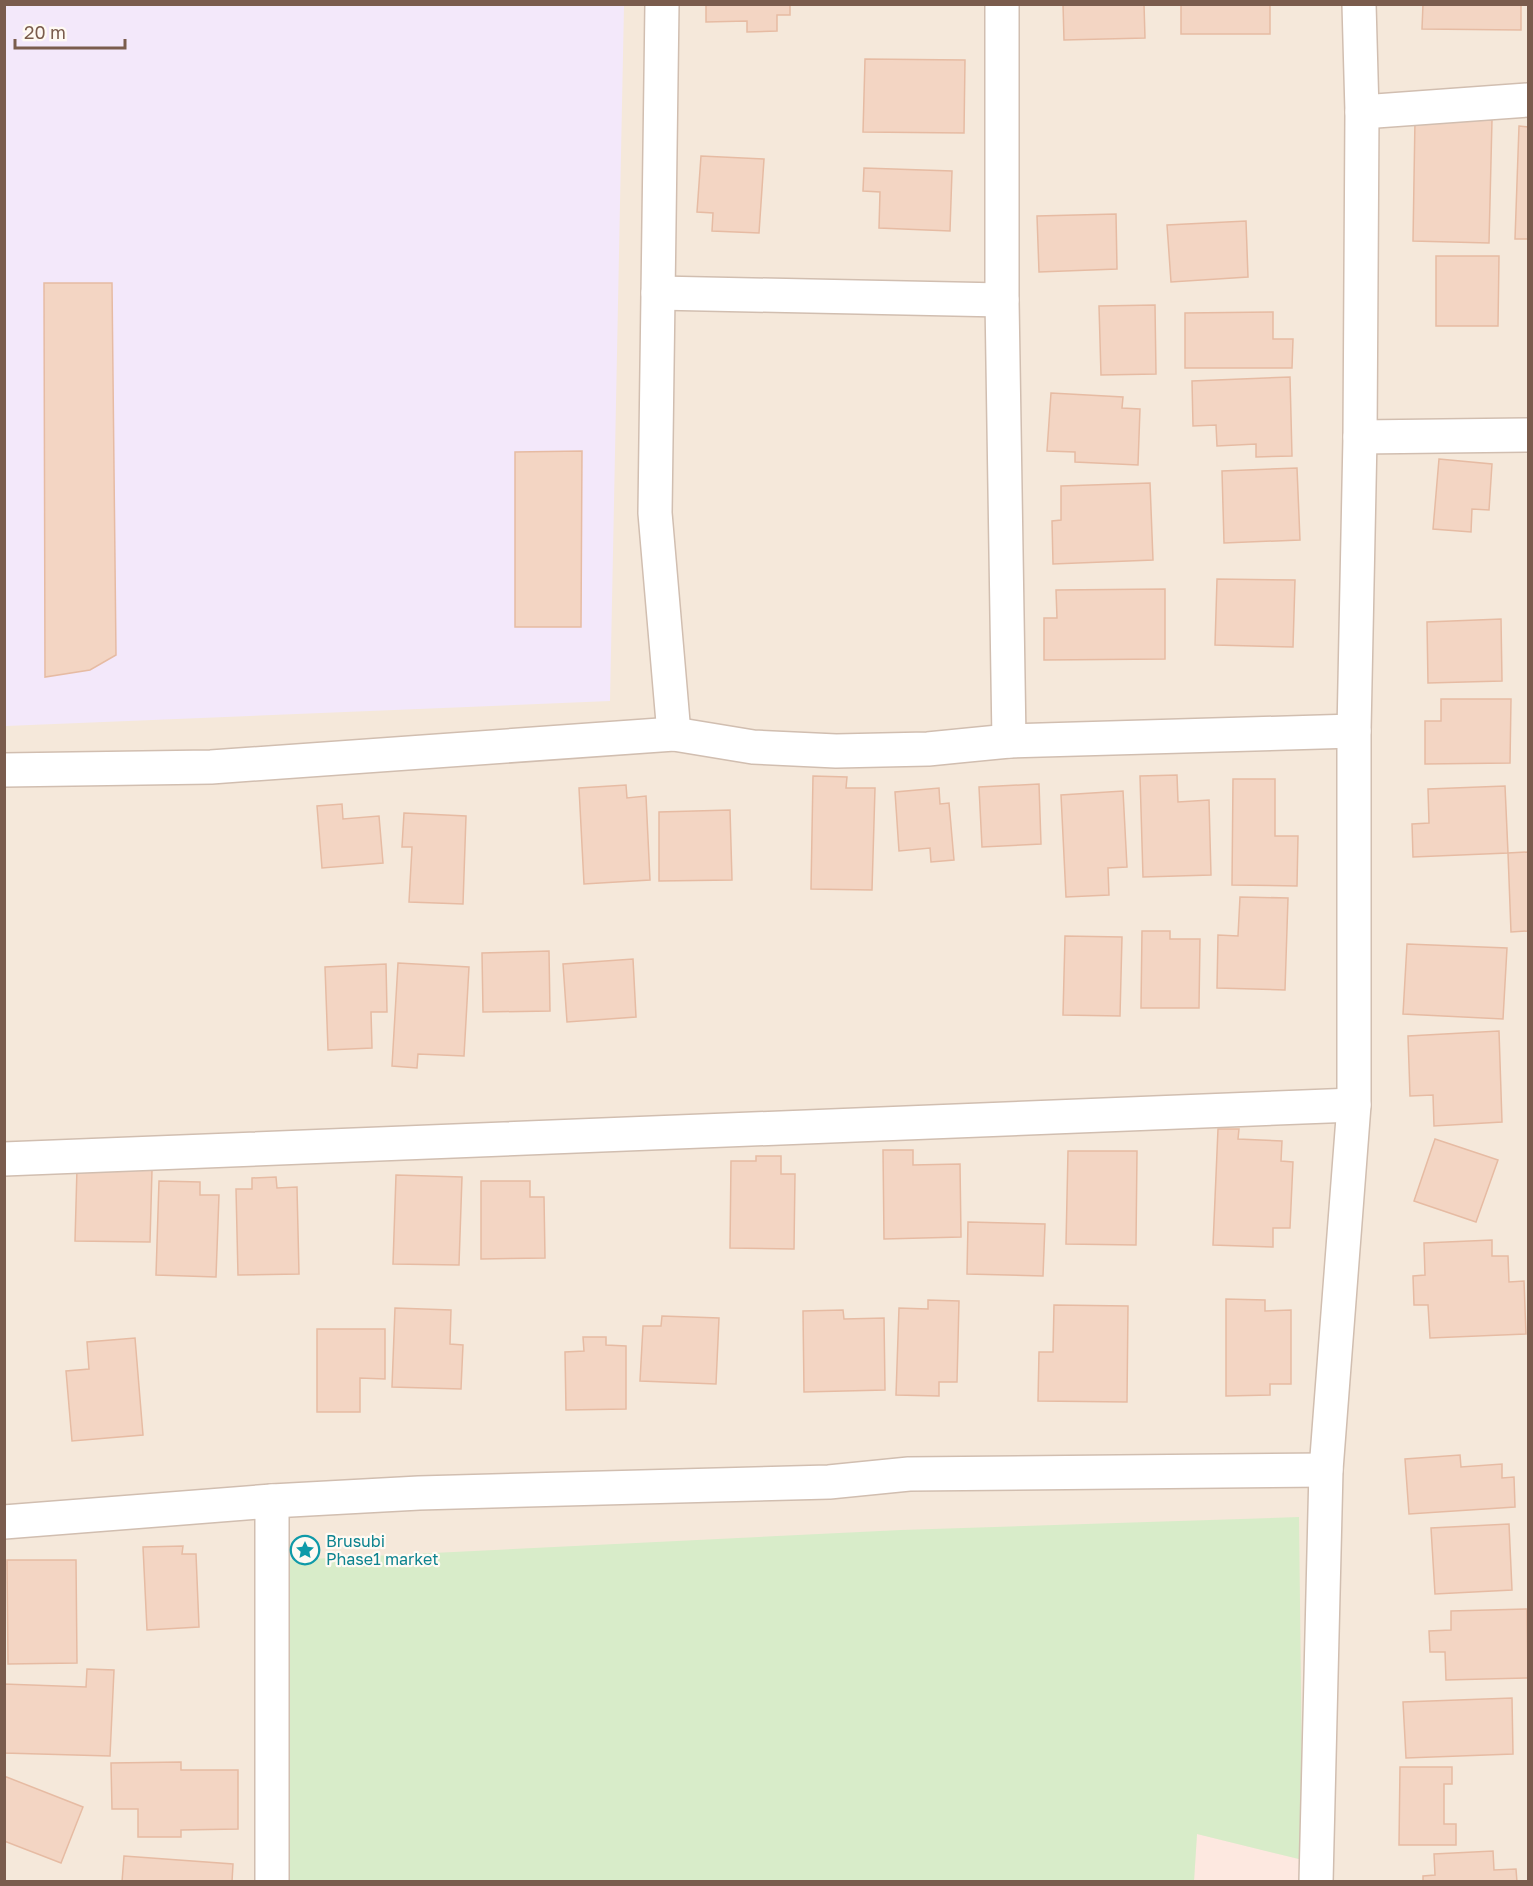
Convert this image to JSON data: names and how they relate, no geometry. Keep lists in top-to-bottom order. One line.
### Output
{"places":{"place":["Brusubi Phase1 market"]},"scale_bar":"20 m"}
